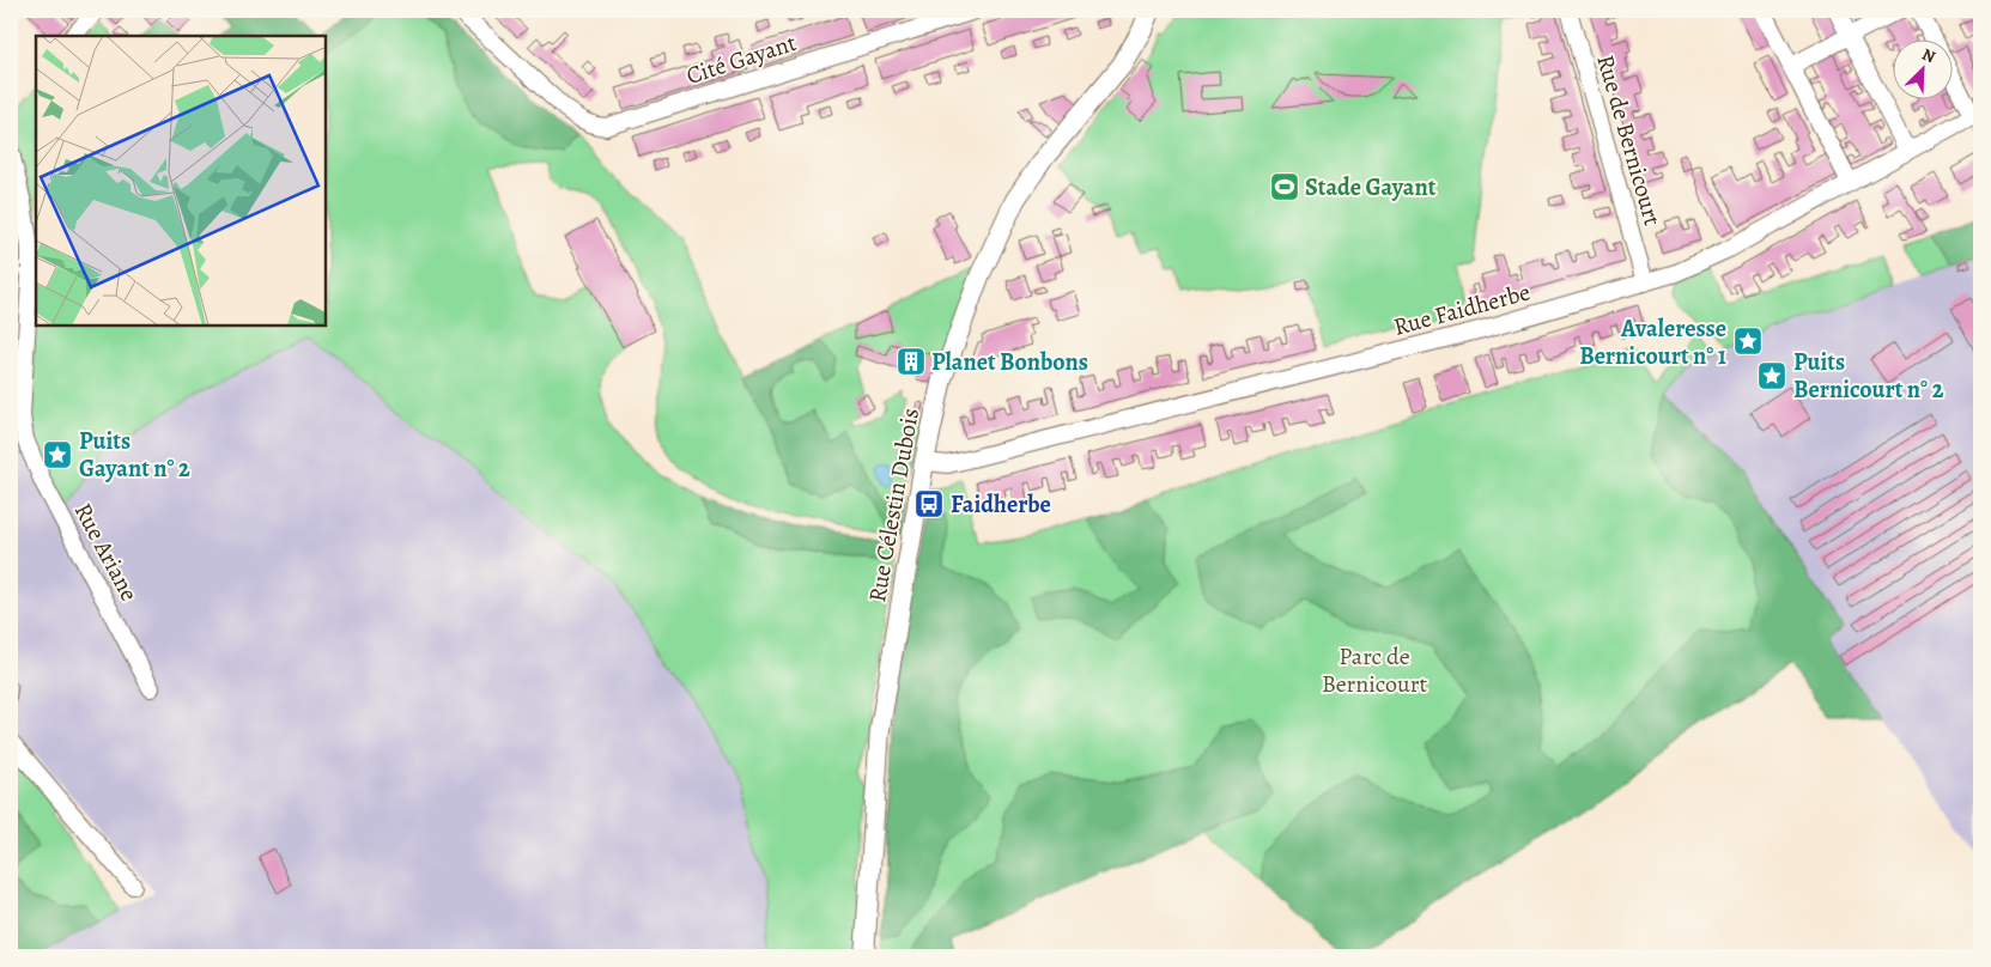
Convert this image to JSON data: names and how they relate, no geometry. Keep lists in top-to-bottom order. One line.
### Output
{"streets":{"street":["Cité Gayant","Rue de Bernicourt","Rue Faidherbe","Rue Célestin Dubois","Rue Ariane"]},"crossings":[["Rue de Bernicourt","Rue Faidherbe"],["Rue Faidherbe","Rue Célestin Dubois"]],"parks":["Parc de Bernicourt"],"places":{"sports":["Stade Gayant"],"place":["Avaleresse Bernicourt n° 1","Puits Bernicourt n° 2","Puits Gayant n° 2"],"building":["Planet Bonbons"],"bus stop":["Faidherbe"]},"north":"top right"}
